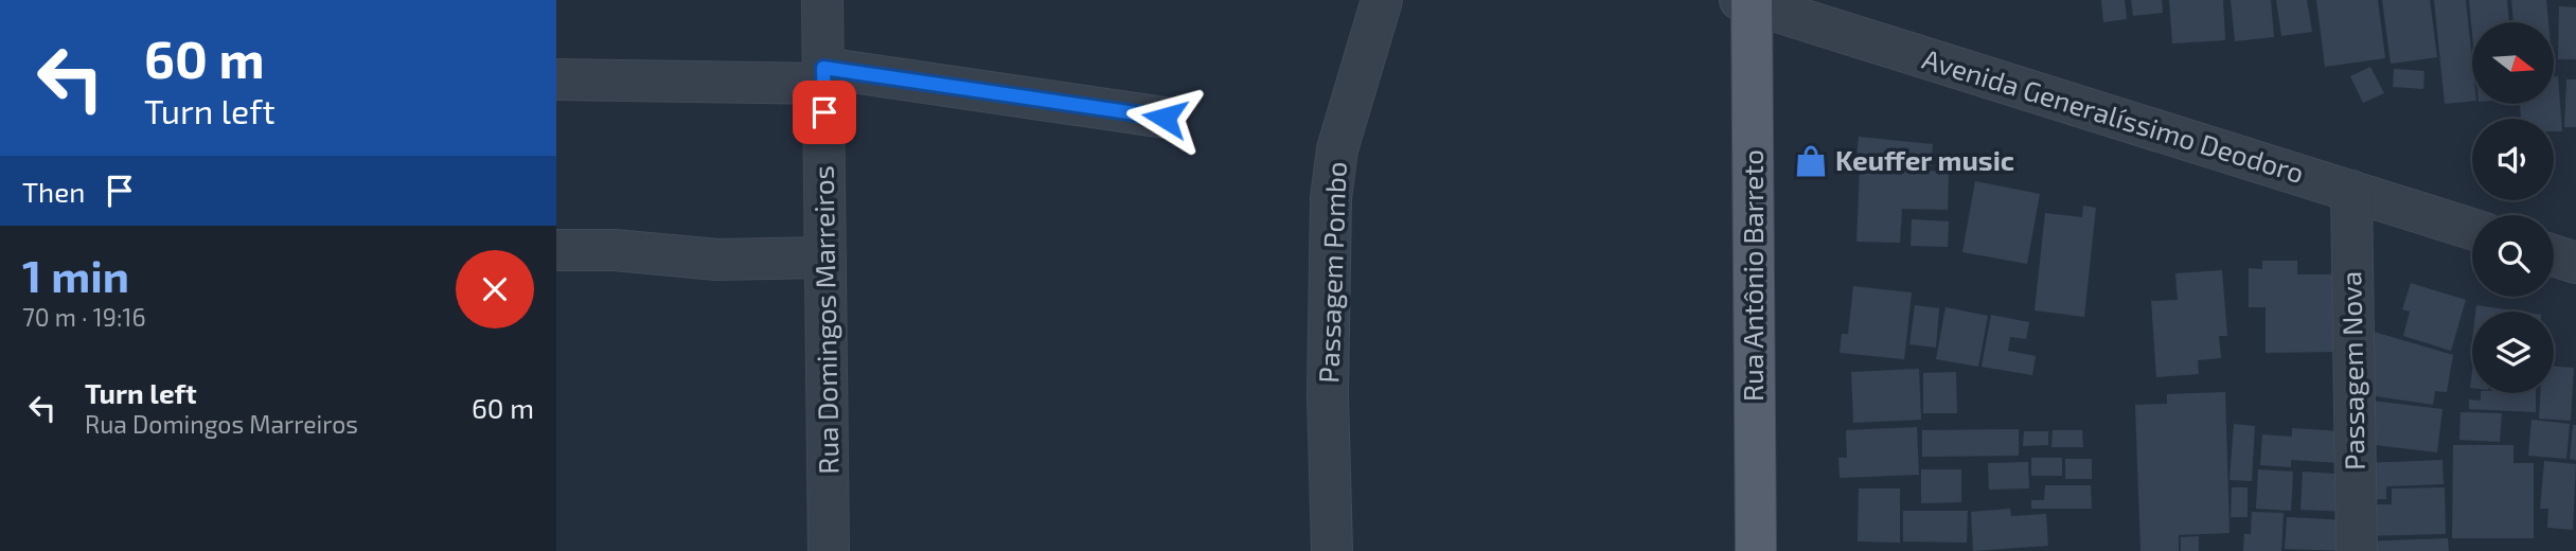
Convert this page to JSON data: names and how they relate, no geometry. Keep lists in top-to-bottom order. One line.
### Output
{"streets":{"main road":["Rua Antônio Barreto"],"street":["Avenida Generalíssimo Deodoro","Passagem Pombo","Rua Domingos Marreiros","Passagem Nova"]},"crossings":[["Avenida Generalíssimo Deodoro","Rua Antônio Barreto"],["Avenida Generalíssimo Deodoro","Passagem Nova"]],"places":{"shop":["Keuffer music"]},"north":"right","page":{"turn":["60 m","Turn left"],"then":"Then","heading":["1 min","70 m · 19:16"],"list":[{"name":"Turn left","note":"Rua Domingos Marreiros","value":"60 m"}]}}
